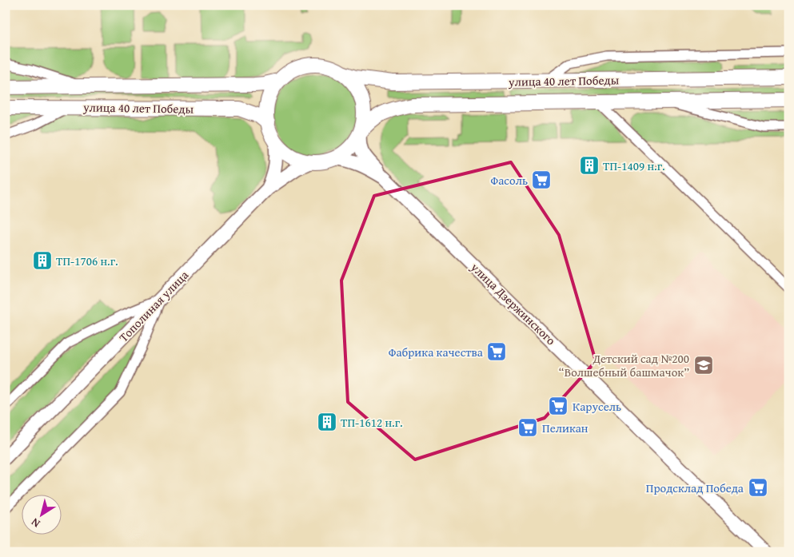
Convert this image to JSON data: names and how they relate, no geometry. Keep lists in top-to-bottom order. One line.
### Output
{"streets":{"main road":["улица 40 лет Победы","улица Дзержинского","Тополиная улица"]},"crossings":[["улица 40 лет Победы","улица Дзержинского"],["улица 40 лет Победы","Тополиная улица"],["улица Дзержинского","Тополиная улица"]],"places":{"building":["ТП-1409 н.г.","ТП-1706 н.г.","ТП-1612 н.г."],"supermarket":["Фасоль","Фабрика качества","Карусель","Пеликан","Продсклад Победа"],"school or university":["Детский сад №200 “Волшебный башмачок”"]},"north":"bottom left"}
